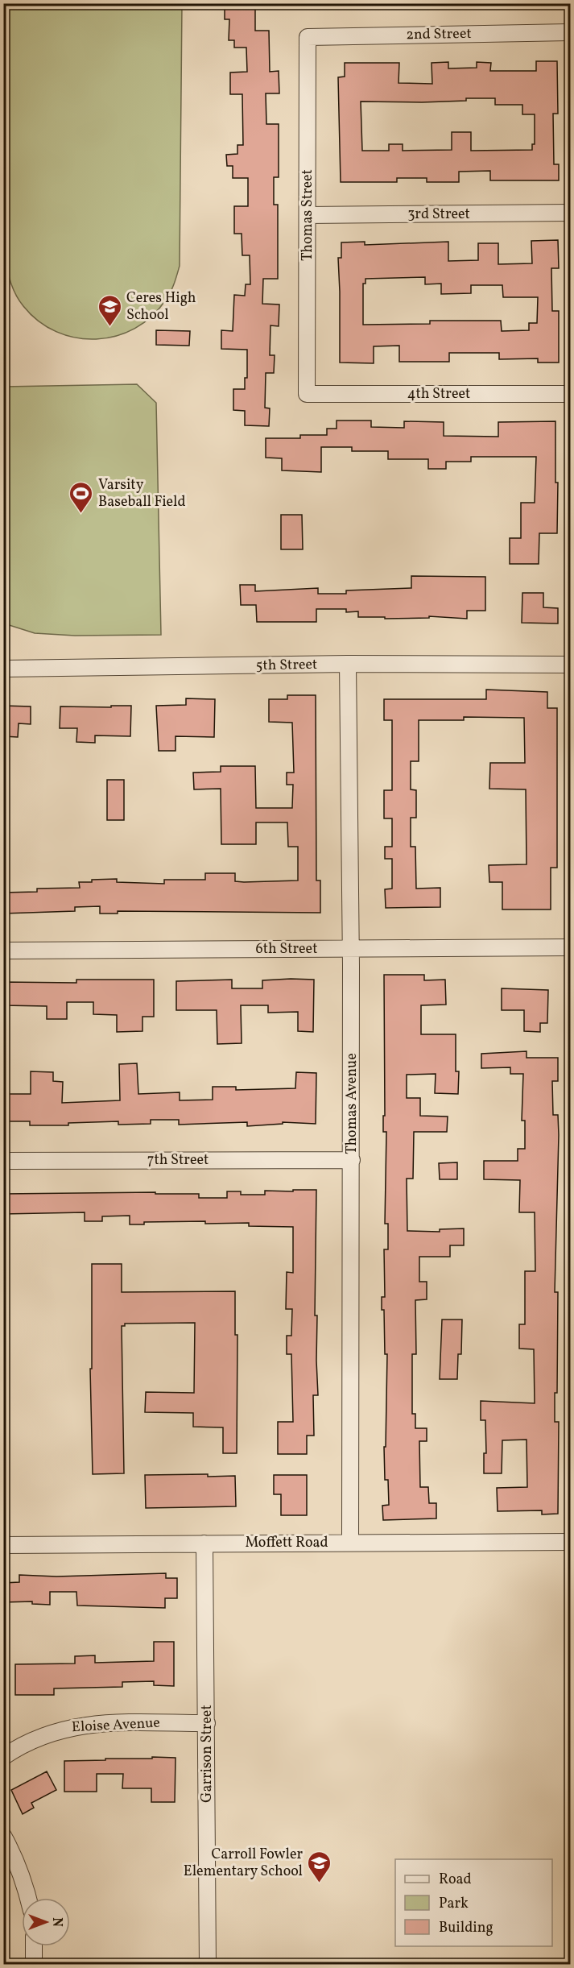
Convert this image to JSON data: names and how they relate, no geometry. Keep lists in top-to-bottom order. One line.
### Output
{"streets":{"street":["2nd Street","3rd Street","Thomas Street","4th Street","5th Street","6th Street","Thomas Avenue","7th Street","Moffett Road","Eloise Avenue","Garrison Street"]},"crossings":[["2nd Street","Thomas Street"],["3rd Street","Thomas Street"],["Thomas Street","4th Street"],["5th Street","Thomas Avenue"],["6th Street","Thomas Avenue"],["Thomas Avenue","7th Street"],["Thomas Avenue","Moffett Road"],["Moffett Road","Garrison Street"],["Eloise Avenue","Garrison Street"]],"places":{"school or university":["Ceres High School","Carroll Fowler Elementary School"],"sports":["Varsity Baseball Field"]},"legend":["Road","Park","Building"],"north":"right"}
